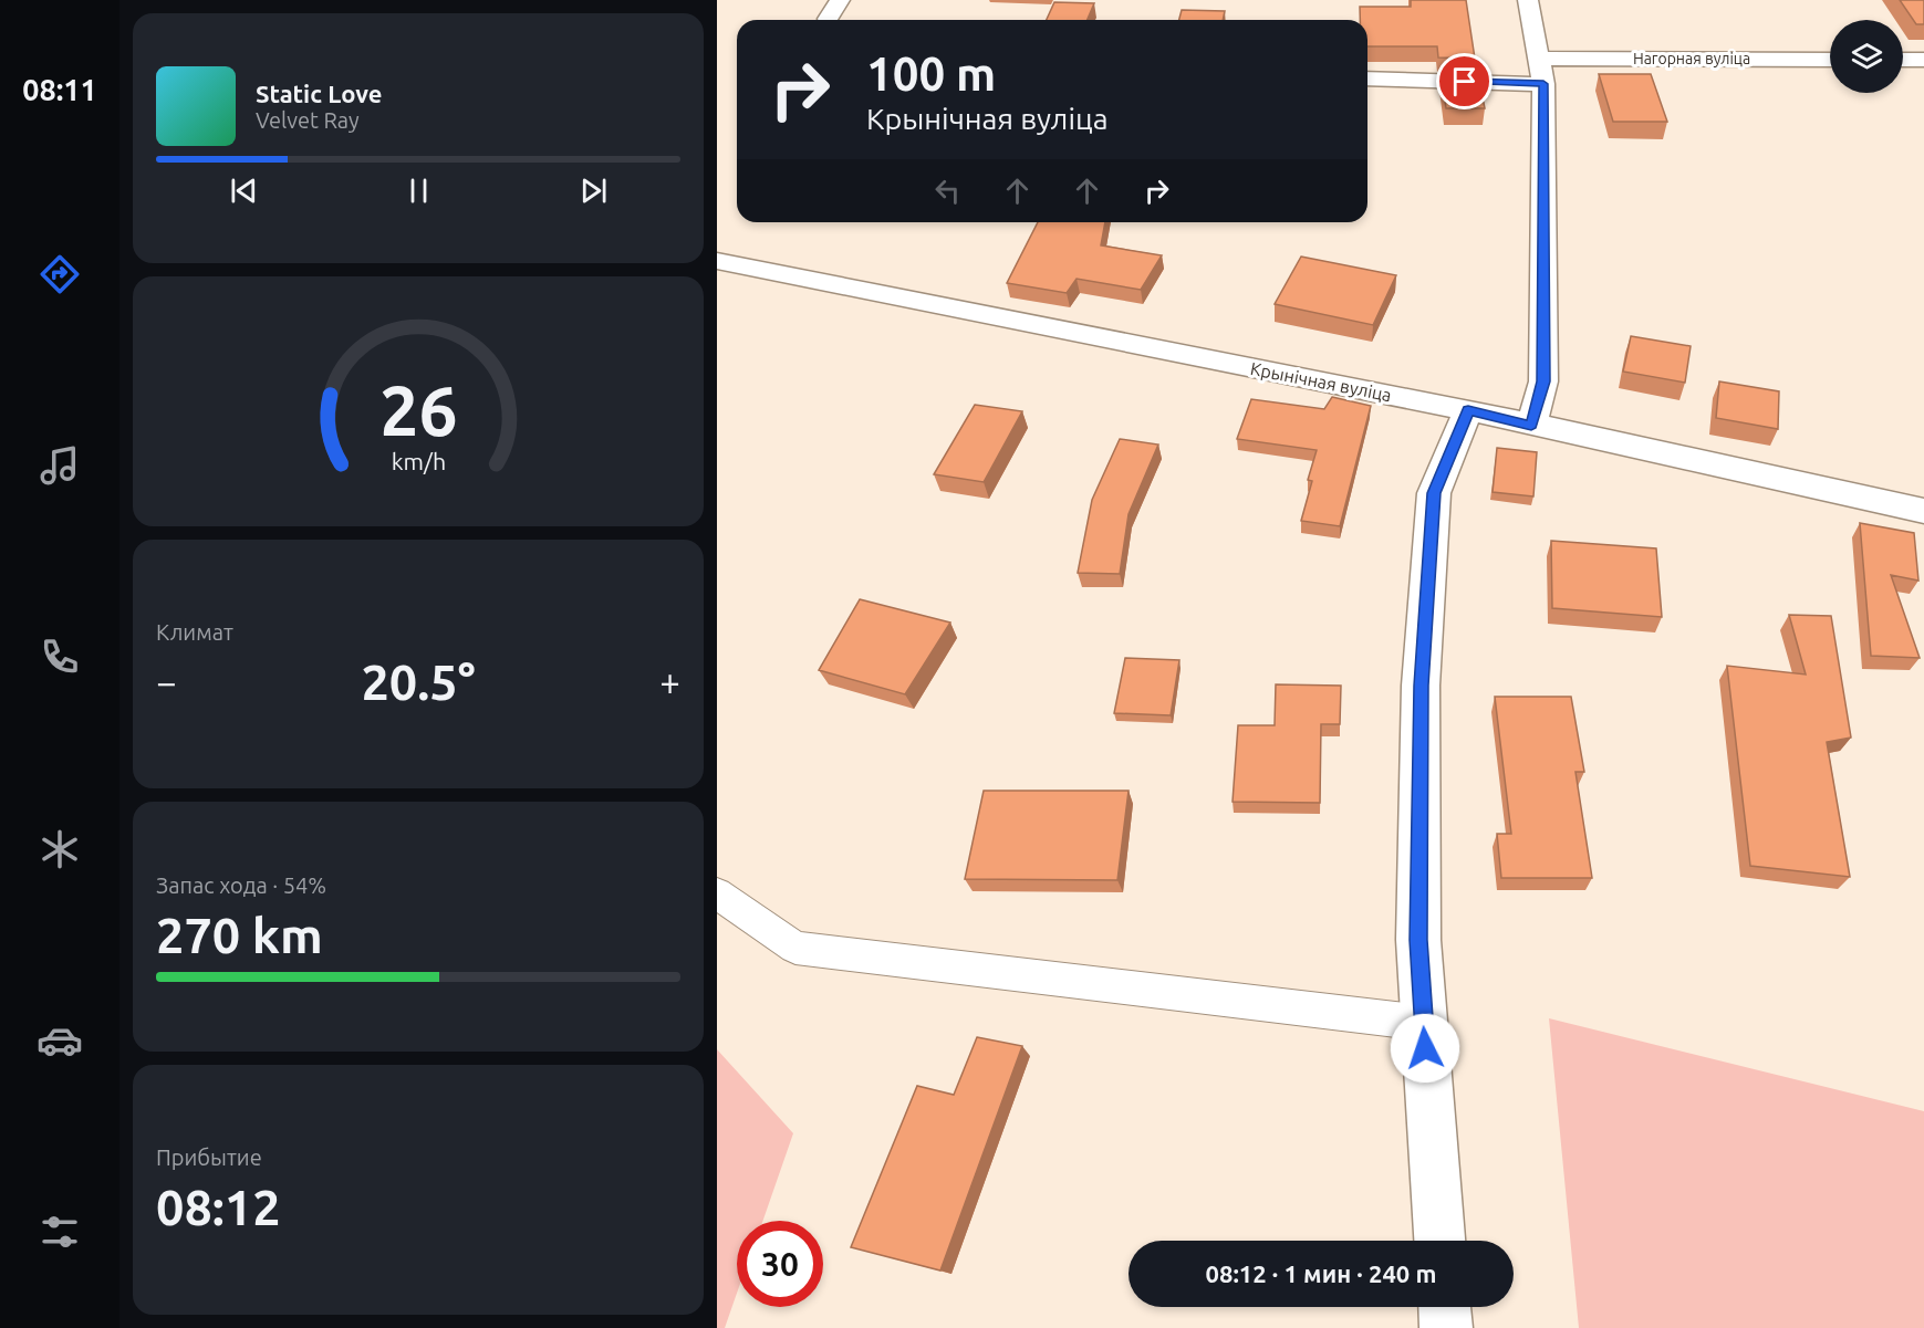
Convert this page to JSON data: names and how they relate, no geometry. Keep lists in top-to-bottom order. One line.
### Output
{"streets":{"street":["Нагорная вуліца","Крынічная вуліца"]},"page":{"tabs":"08:11","turn":["100 m","Крынічная вуліца"],"song":["Static Love","Velvet Ray"],"tile":["Климат",["Запас хода · 54%","270 km"],["Прибытие","08:12"]],"heat":["−","20.5°","+"],"limit":"30","trip":"08:12 · 1 мин · 240 m","gauge":["26","km/h"]}}
